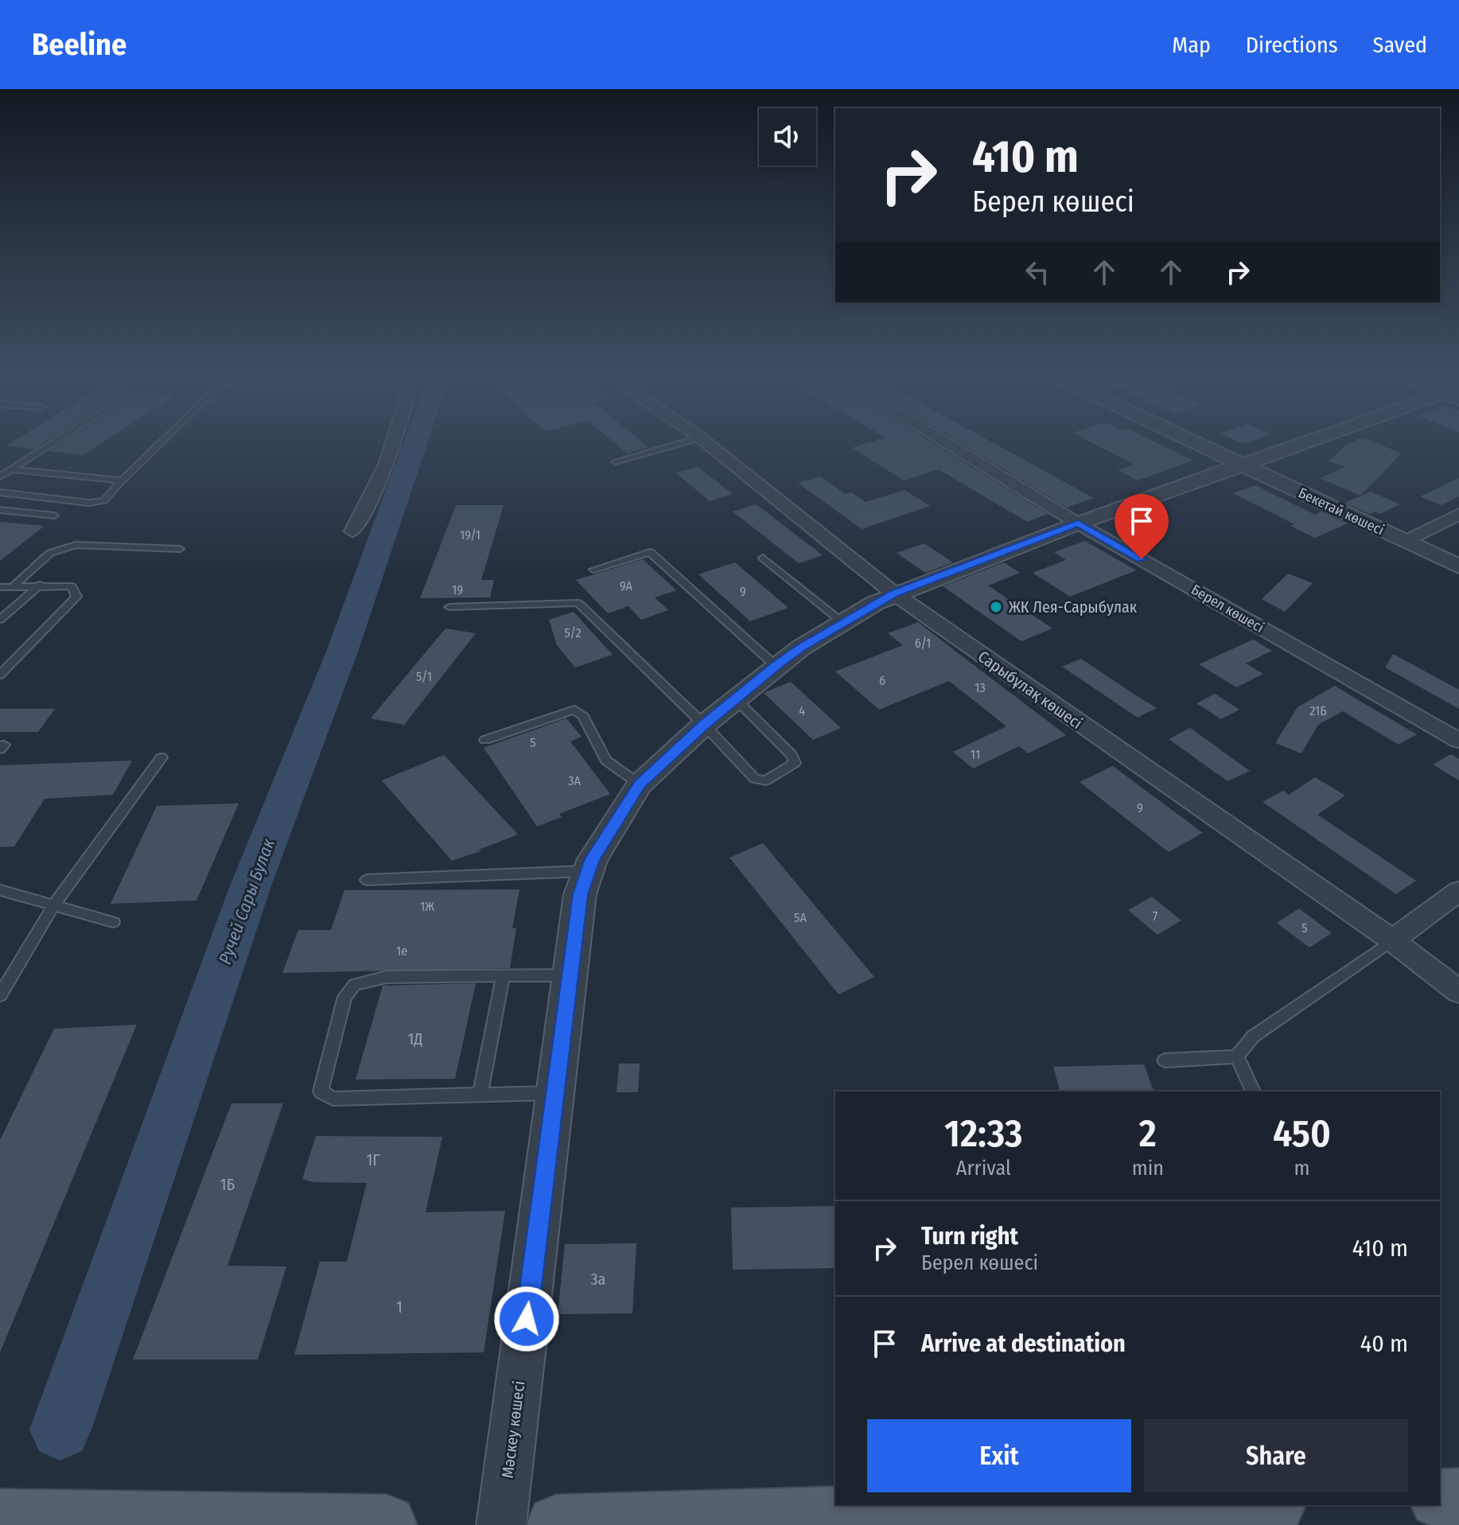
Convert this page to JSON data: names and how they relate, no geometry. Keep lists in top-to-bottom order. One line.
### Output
{"streets":{"street":["Бекетай көшесі","Берел көшесі","Сарыбұлақ көшесі","Мәскеу көшесі"]},"crossings":[["Бекетай көшесі","Мәскеу көшесі"],["Берел көшесі","Мәскеу көшесі"],["Сарыбұлақ көшесі","Мәскеу көшесі"]],"water":["Ручей Сары Булак"],"places":["ЖК Лея-Сарыбулак"],"house_numbers":["19/1","9А","19","9","5/2","6/1","5/1","6","13","4","21Б","5","11","3А","9","1Ж","7","5А","5","1е","1Д","1Г","1Б","3а","1"],"page":{"header":"Beeline","nav":["Map","Directions","Saved"],"turn":["410 m","Берел көшесі"],"eta":["12:33","Arrival","2","min","450","m"],"list":[{"name":"Turn right","note":"Берел көшесі","value":"410 m"},{"name":"Arrive at destination","value":"40 m"}],"buttons":["Exit","Share"]}}
